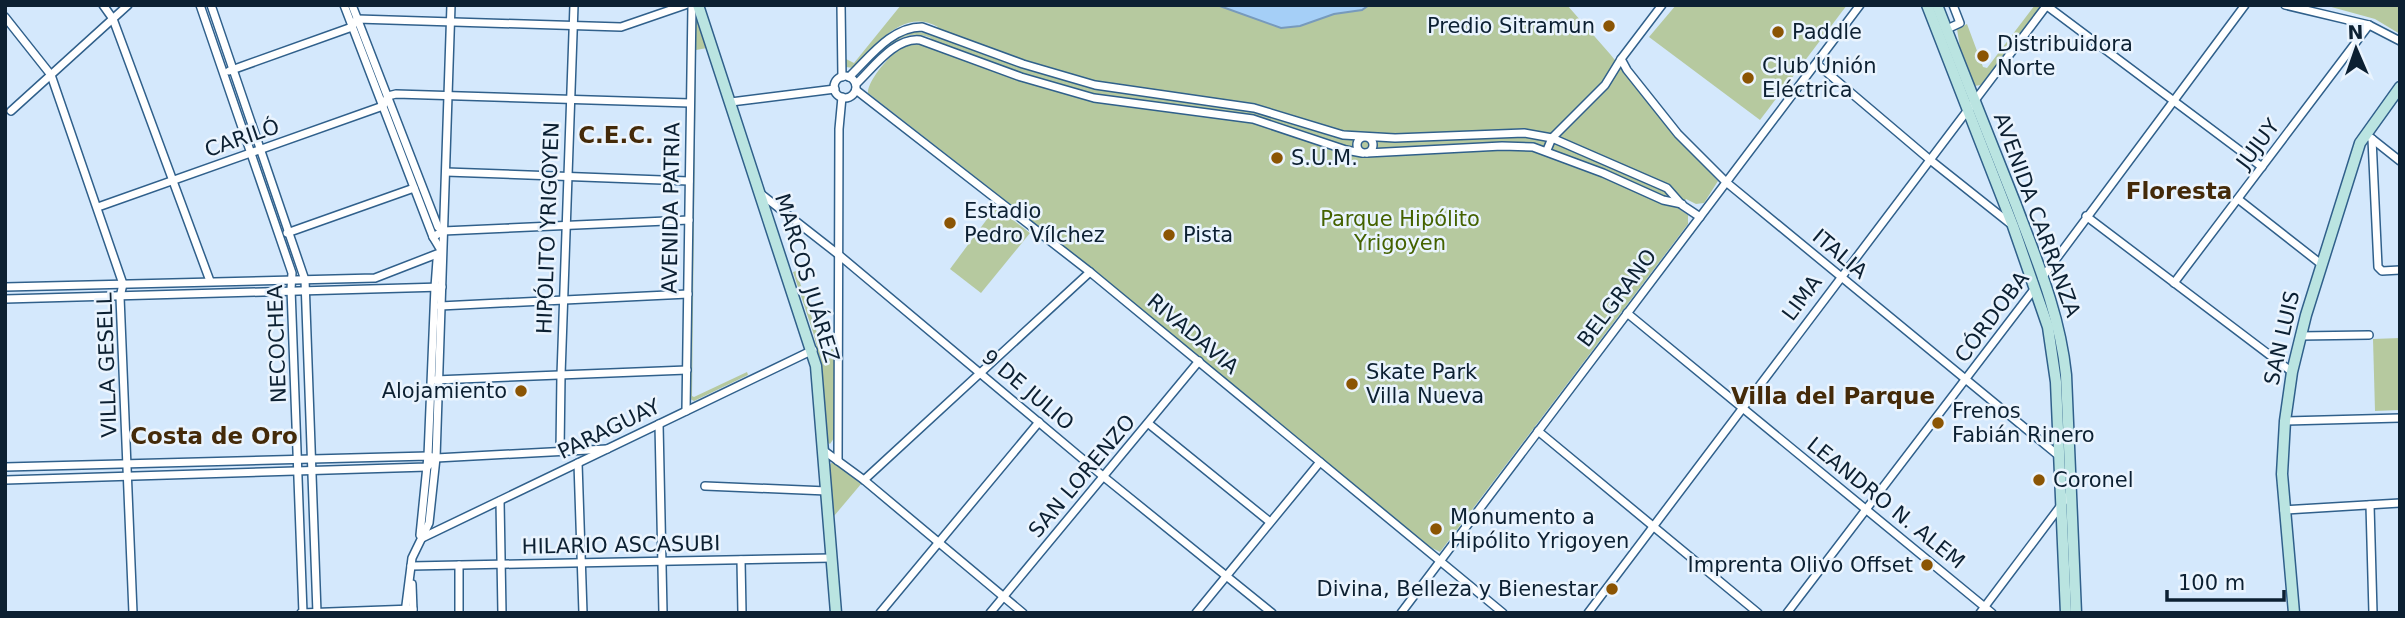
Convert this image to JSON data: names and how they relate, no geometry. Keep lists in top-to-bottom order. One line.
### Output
{"streets":{"main road":["AVENIDA CARRANZA","MARCOS JUÁREZ","SAN LUIS"],"street":["CARILÓ","JUJUY","AVENIDA PATRIA","HIPÓLITO YRIGOYEN","ITALIA","BELGRANO","LIMA","CÓRDOBA","RIVADAVIA","NECOCHEA","VILLA GESELL","9 DE JULIO","PARAGUAY","SAN LORENZO","LEANDRO N. ALEM","HILARIO ASCASUBI"]},"crossings":[["CARILÓ","NECOCHEA"],["CARILÓ","VILLA GESELL"],["AVENIDA PATRIA","PARAGUAY"],["AVENIDA CARRANZA","ITALIA"],["AVENIDA CARRANZA","LIMA"],["AVENIDA CARRANZA","CÓRDOBA"],["ITALIA","BELGRANO"],["ITALIA","LIMA"],["ITALIA","CÓRDOBA"],["MARCOS JUÁREZ","9 DE JULIO"],["MARCOS JUÁREZ","PARAGUAY"],["MARCOS JUÁREZ","HILARIO ASCASUBI"],["BELGRANO","RIVADAVIA"],["BELGRANO","LEANDRO N. ALEM"],["LIMA","LEANDRO N. ALEM"],["CÓRDOBA","LEANDRO N. ALEM"],["RIVADAVIA","SAN LORENZO"],["9 DE JULIO","SAN LORENZO"]],"districts":["C.E.C.","Floresta","Villa del Parque","Costa de Oro"],"parks":["Parque Hipólito Yrigoyen"],"places":["Predio Sitramun","Paddle","Distribuidora Norte","Club Unión Eléctrica","S.U.M.","Estadio Pedro Vílchez","Pista","Skate Park Villa Nueva","Alojamiento","Frenos Fabián Rinero","Coronel","Monumento a Hipólito Yrigoyen","Imprenta Olivo Offset","Divina, Belleza y Bienestar"],"scale_bar":"100 m","north":"top"}
